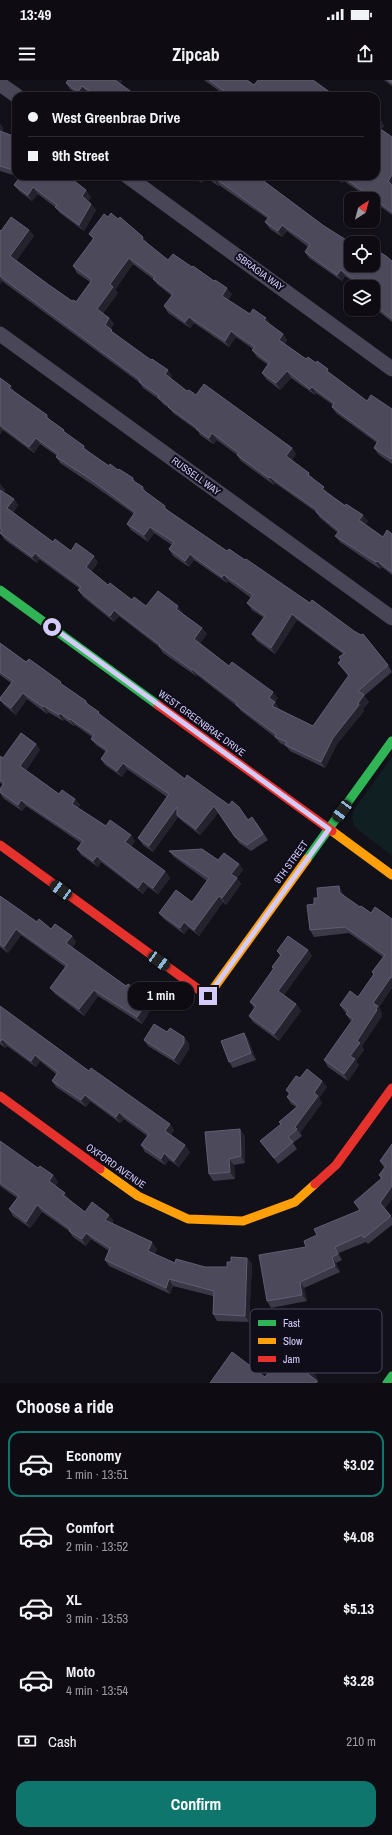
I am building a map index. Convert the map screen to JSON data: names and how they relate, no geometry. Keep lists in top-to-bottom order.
{
  "streets": {
    "street": [
      "SBRAGIA WAY",
      "RUSSELL WAY",
      "WEST GREENBRAE DRIVE",
      "9TH STREET",
      "OXFORD AVENUE"
    ]
  },
  "crossings": [
    ["WEST GREENBRAE DRIVE", "9TH STREET"]
  ],
  "legend": ["Fast", "Slow", "Jam"],
  "north": "top right",
  "page": {
    "status": "13:49",
    "header": "Zipcab",
    "banner": ["West Greenbrae Drive", "9th Street"],
    "bubble": "1 min",
    "heading": "Choose a ride",
    "list": [
      {
        "name": "Economy",
        "note": "1 min · 13:51",
        "value": "$3.02"
      },
      {
        "name": "Comfort",
        "note": "2 min · 13:52",
        "value": "$4.08"
      },
      {
        "name": "XL",
        "note": "3 min · 13:53",
        "value": "$5.13"
      },
      {
        "name": "Moto",
        "note": "4 min · 13:54",
        "value": "$3.28"
      }
    ],
    "pay": ["Cash", "210 m"],
    "buttons": "Confirm"
  }
}
